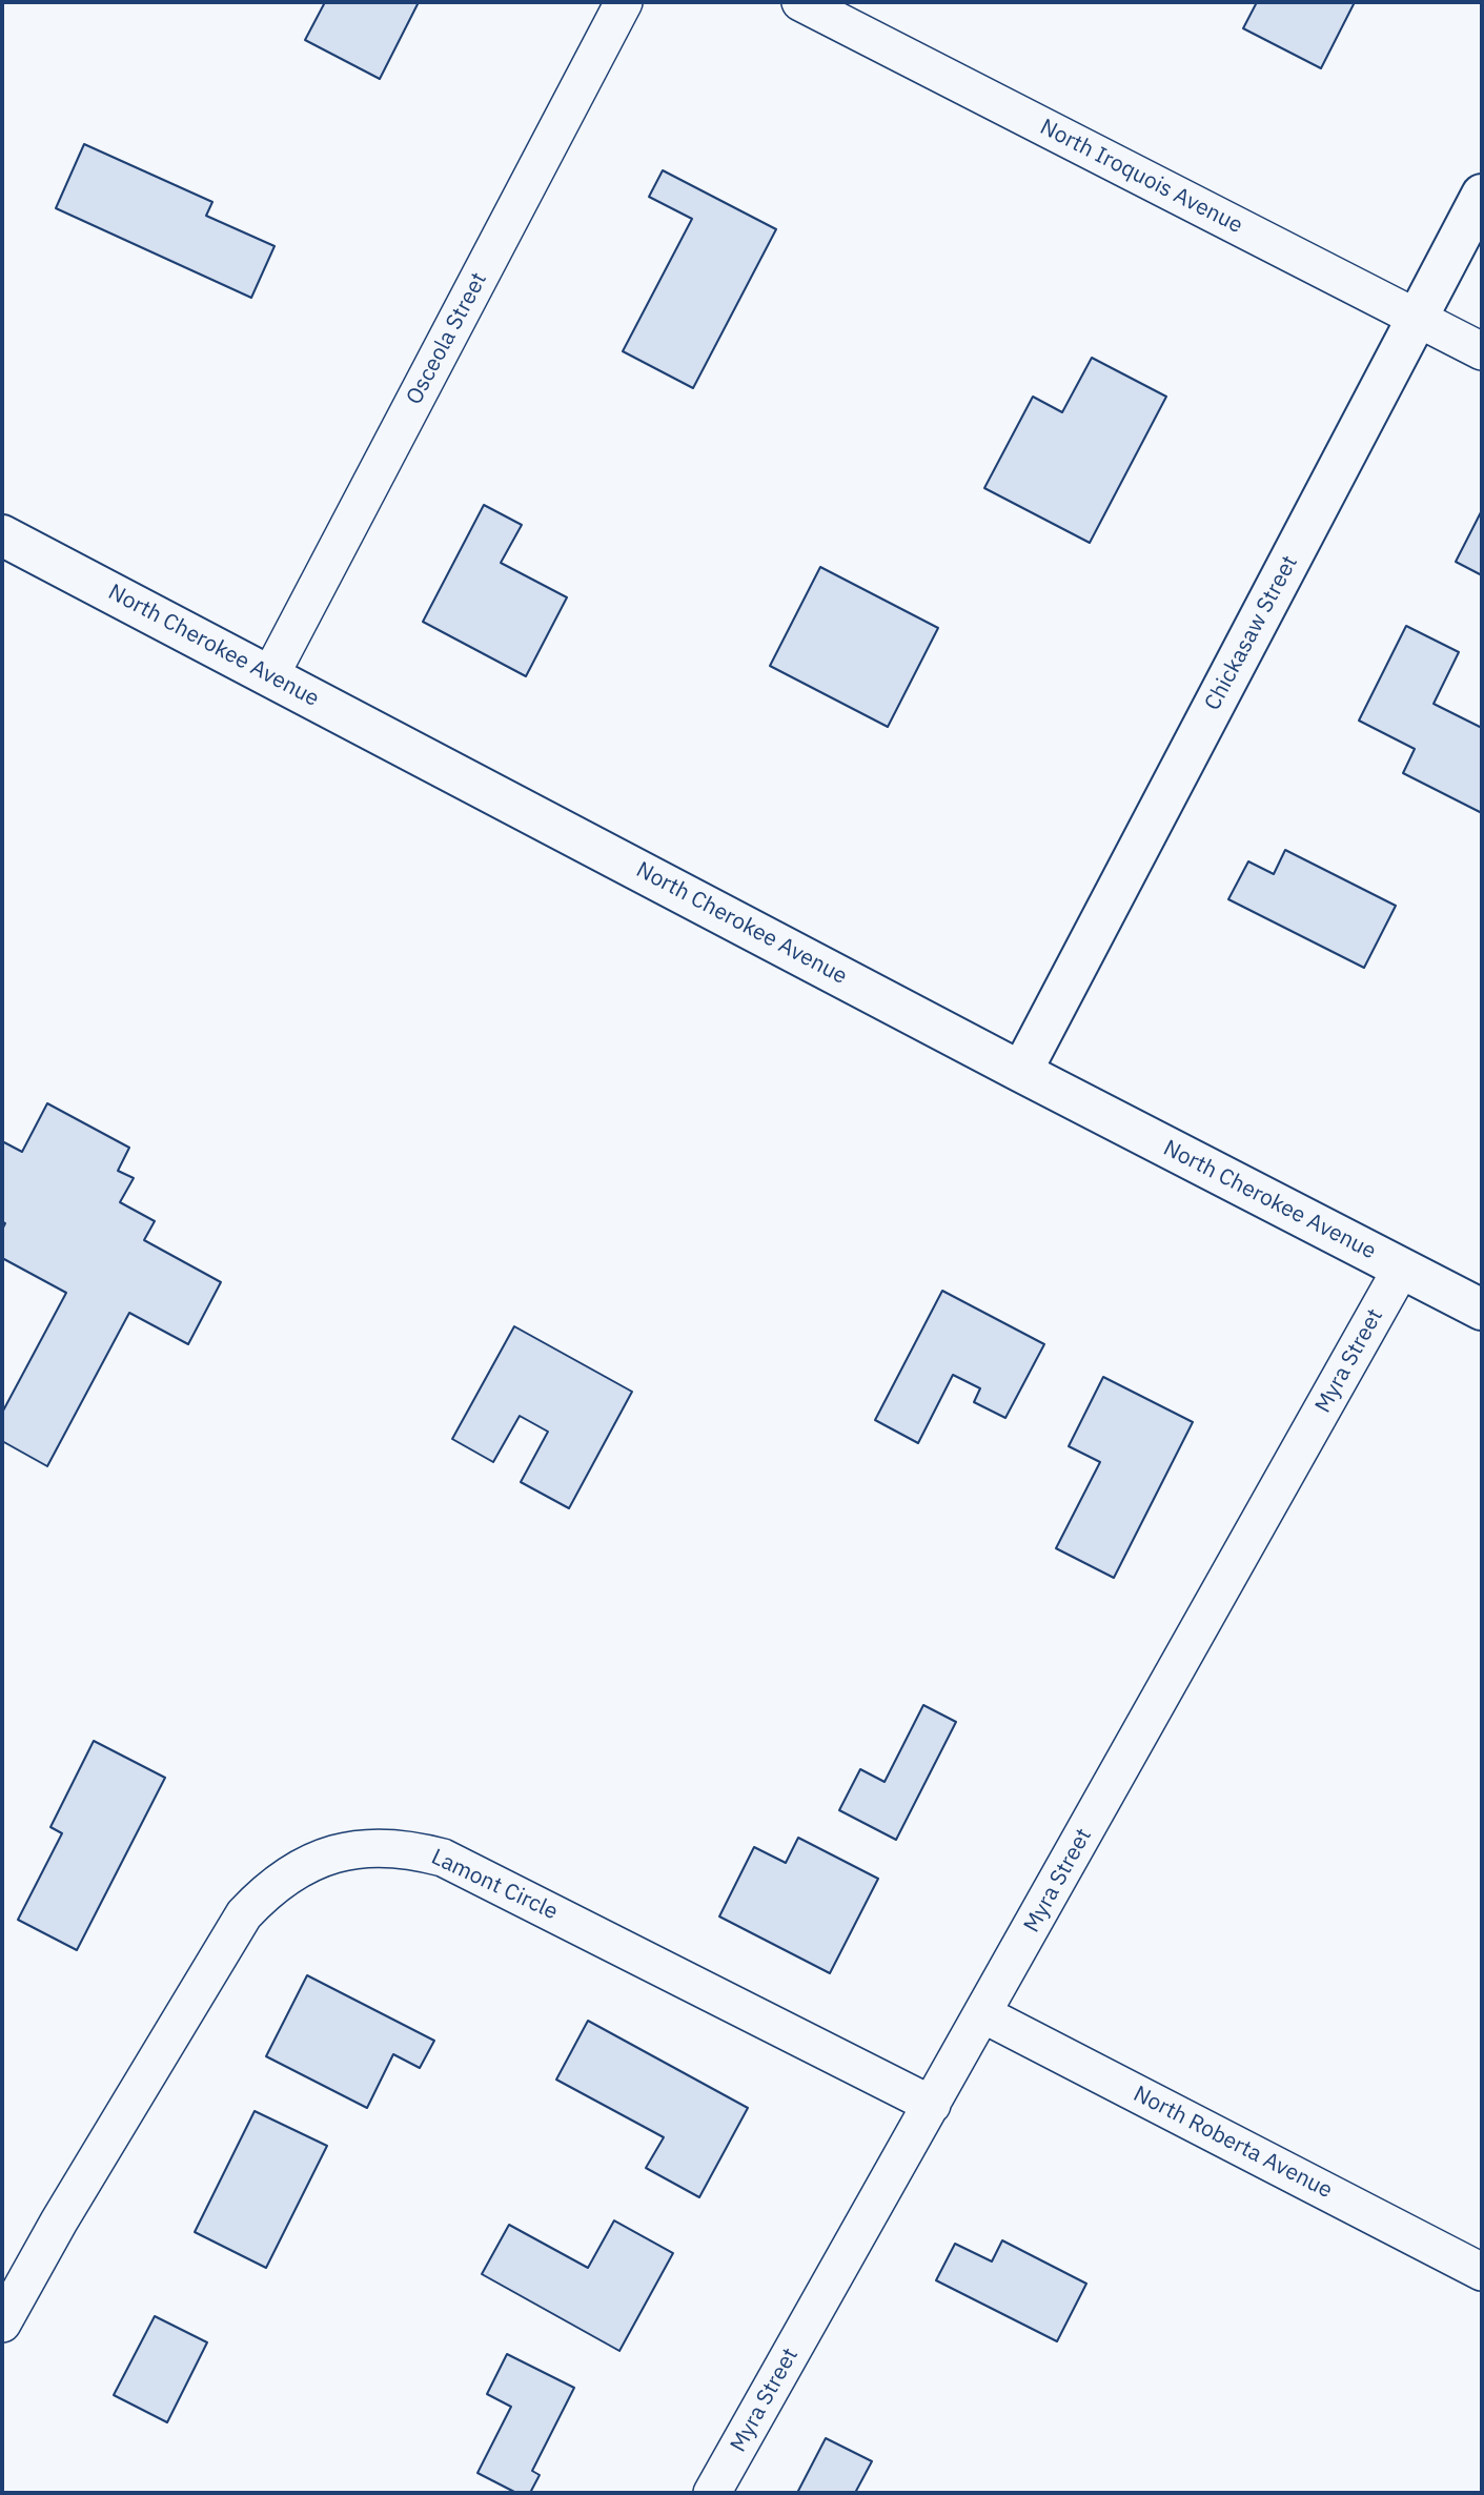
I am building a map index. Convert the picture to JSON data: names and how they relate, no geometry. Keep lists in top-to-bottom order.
{
  "streets": {
    "street": [
      "North Iroquois Avenue",
      "Osceola Street",
      "Chickasaw Street",
      "North Cherokee Avenue",
      "Myra Street",
      "Lamont Circle",
      "North Roberta Avenue"
    ]
  },
  "crossings": [
    ["North Iroquois Avenue", "Chickasaw Street"],
    ["Osceola Street", "North Cherokee Avenue"],
    ["Chickasaw Street", "North Cherokee Avenue"],
    ["North Cherokee Avenue", "Myra Street"],
    ["Myra Street", "Lamont Circle"],
    ["Myra Street", "North Roberta Avenue"]
  ]
}
